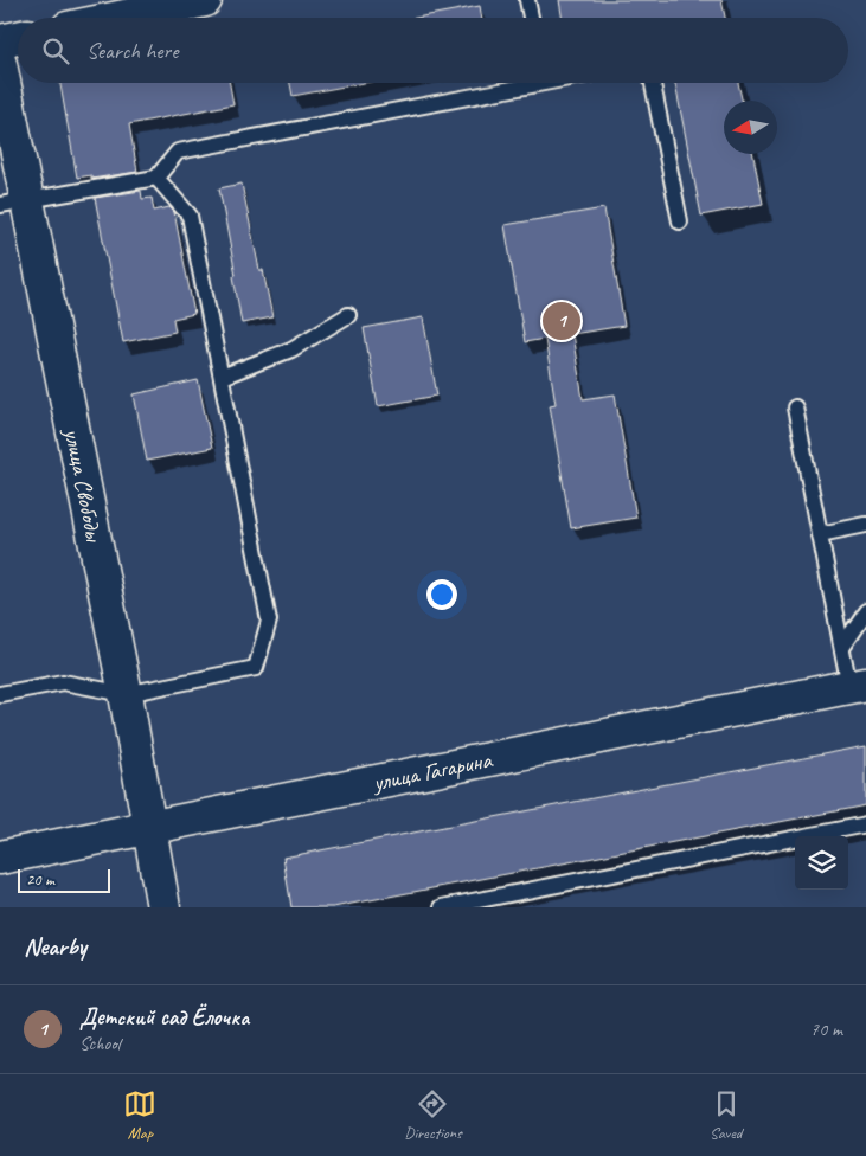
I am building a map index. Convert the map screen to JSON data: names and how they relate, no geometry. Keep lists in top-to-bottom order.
{
  "streets": {
    "main road": ["улица Свободы", "улица Гагарина"]
  },
  "crossings": [
    ["улица Свободы", "улица Гагарина"]
  ],
  "scale_bar": "20 m",
  "north": "left",
  "page": {
    "search": "Search here",
    "pins": "1",
    "scale": "20 m",
    "heading": "Nearby",
    "list": [
      {
        "mark": "1",
        "name": "Детский сад Ёлочка",
        "note": "School",
        "value": "70 m"
      }
    ],
    "nav": ["Map", "Directions", "Saved"]
  }
}
